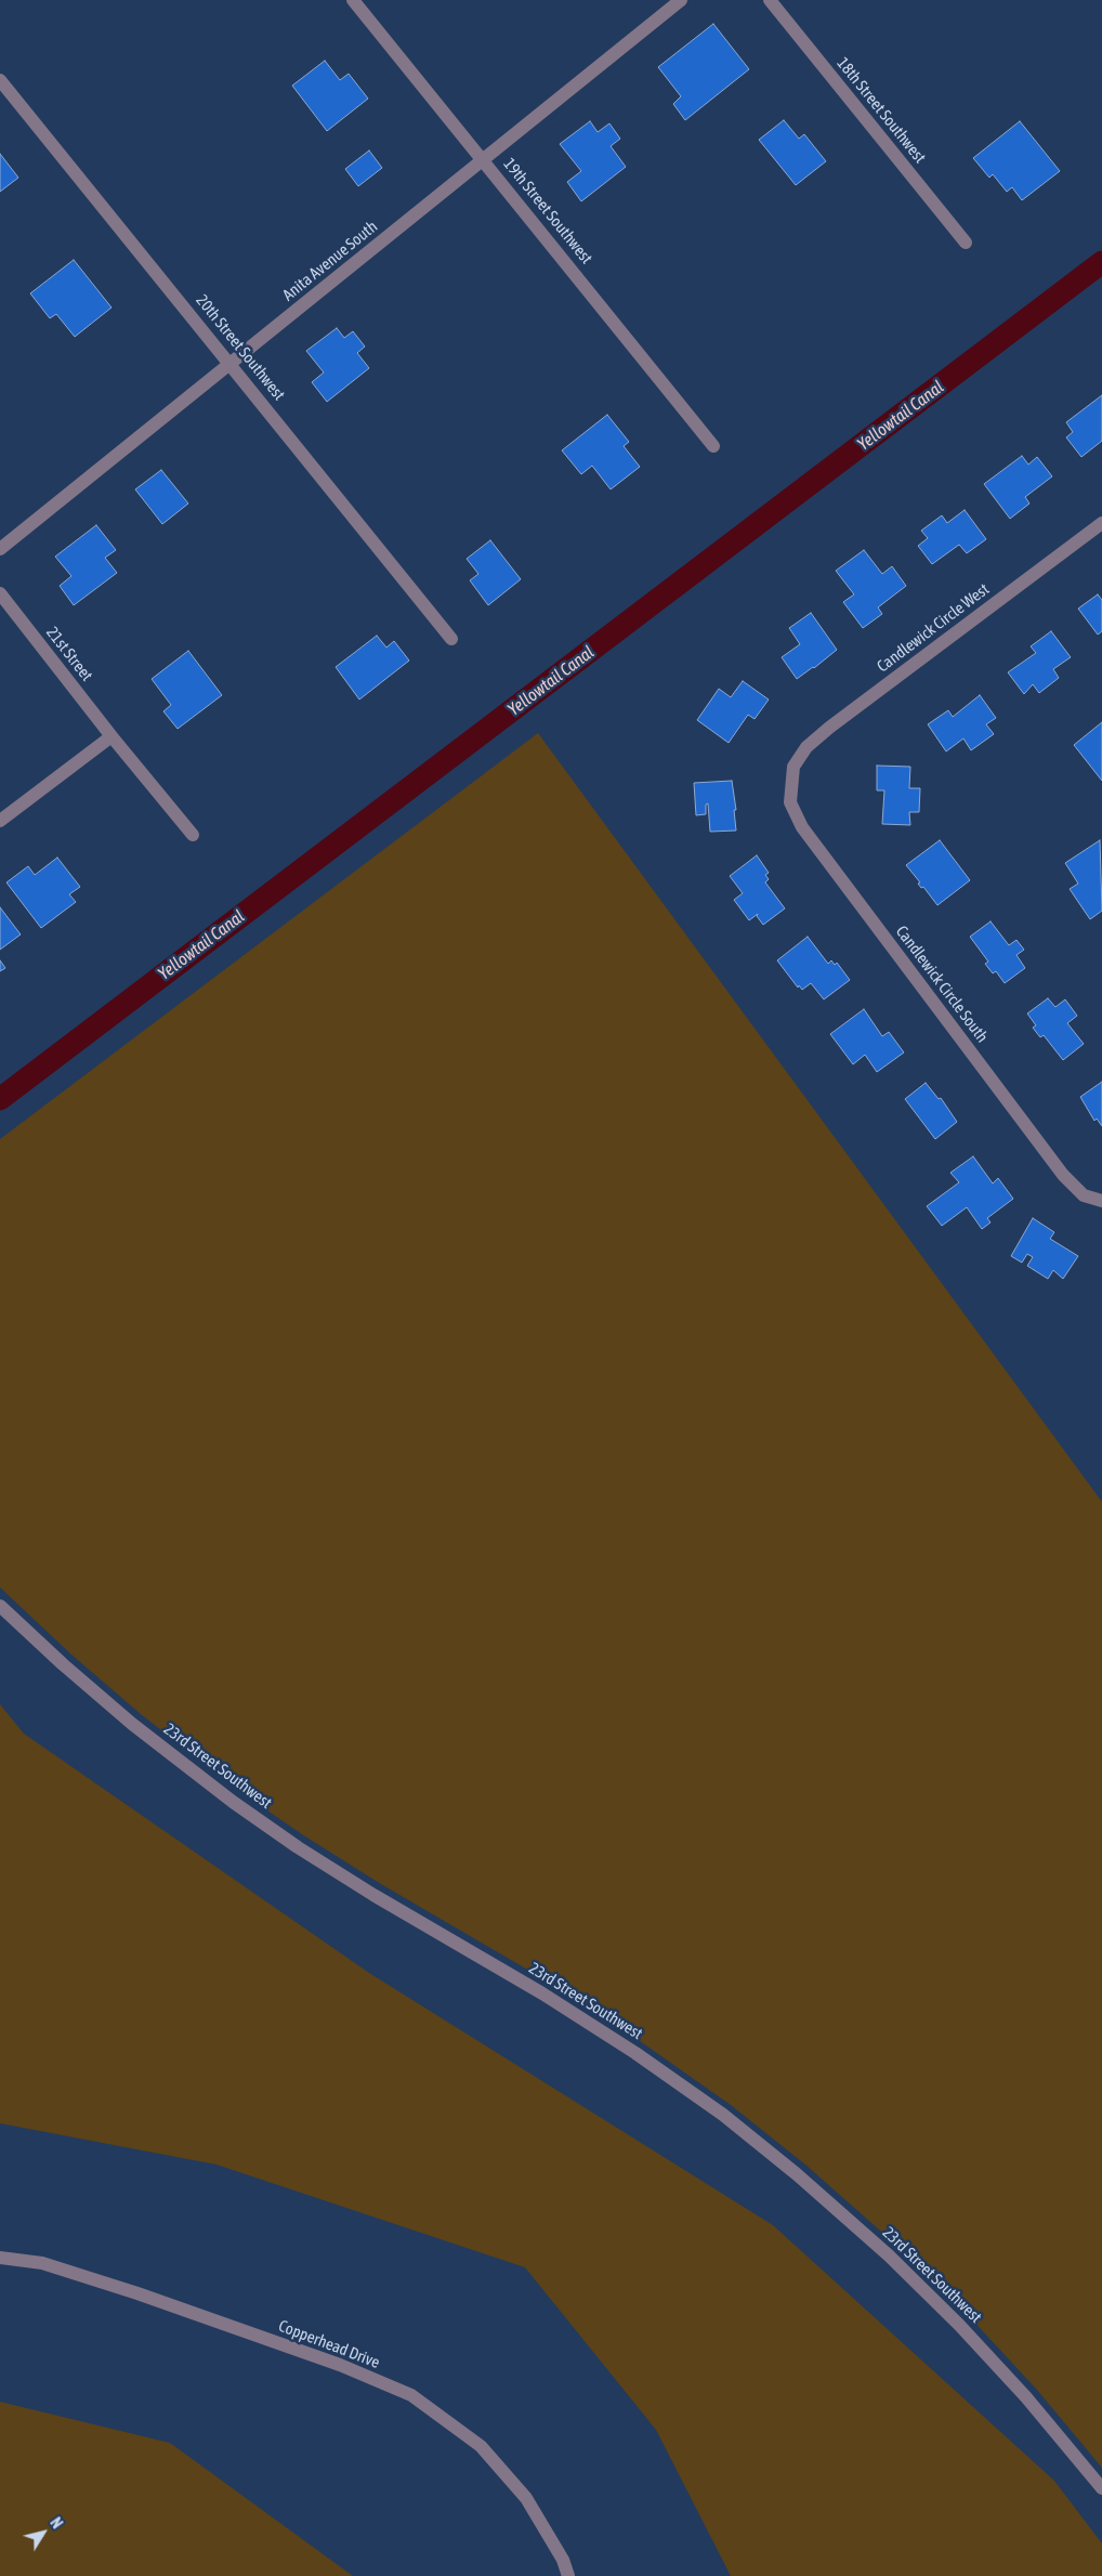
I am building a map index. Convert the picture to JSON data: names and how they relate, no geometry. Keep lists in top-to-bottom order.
{
  "streets": {
    "street": [
      "18th Street Southwest",
      "19th Street Southwest",
      "Anita Avenue South",
      "20th Street Southwest",
      "Candlewick Circle West",
      "21st Street",
      "Candlewick Circle South",
      "23rd Street Southwest",
      "Copperhead Drive"
    ]
  },
  "crossings": [
    ["19th Street Southwest", "Anita Avenue South"],
    ["Anita Avenue South", "20th Street Southwest"],
    ["Candlewick Circle West", "Candlewick Circle South"]
  ],
  "water": ["Yellowtail Canal"],
  "north": "top right"
}
